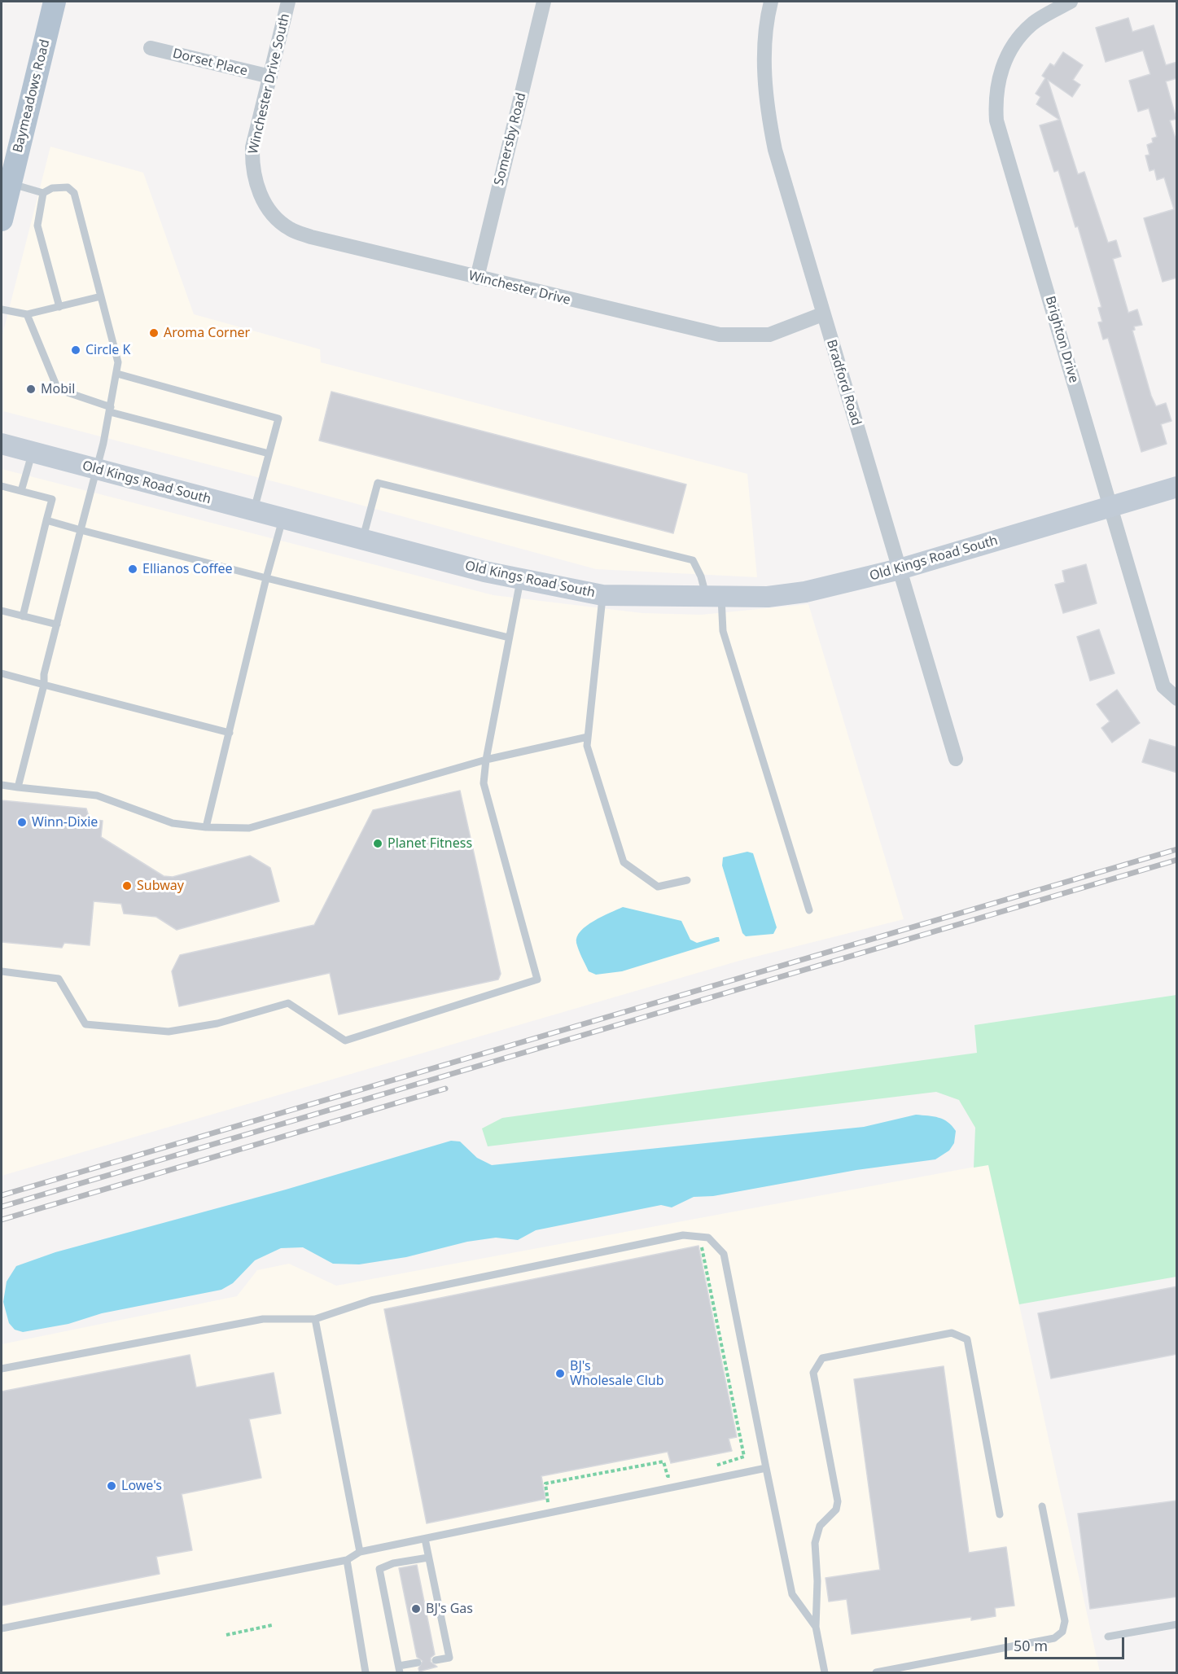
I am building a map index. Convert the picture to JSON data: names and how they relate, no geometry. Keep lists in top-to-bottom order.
{
  "streets": {
    "main road": ["Baymeadows Road"],
    "street": [
      "Dorset Place",
      "Winchester Drive South",
      "Somersby Road",
      "Winchester Drive",
      "Brighton Drive",
      "Bradford Road",
      "Old Kings Road South"
    ]
  },
  "crossings": [
    ["Dorset Place", "Winchester Drive South"],
    ["Winchester Drive South", "Winchester Drive"],
    ["Somersby Road", "Winchester Drive"],
    ["Winchester Drive", "Bradford Road"],
    ["Brighton Drive", "Old Kings Road South"],
    ["Bradford Road", "Old Kings Road South"]
  ],
  "places": [
    "Aroma Corner",
    "Circle K",
    "Mobil",
    "Ellianos Coffee",
    "Winn-Dixie",
    "Planet Fitness",
    "Subway",
    "BJ's Wholesale Club",
    "Lowe's",
    "BJ's Gas"
  ],
  "scale_bar": "50 m"
}
